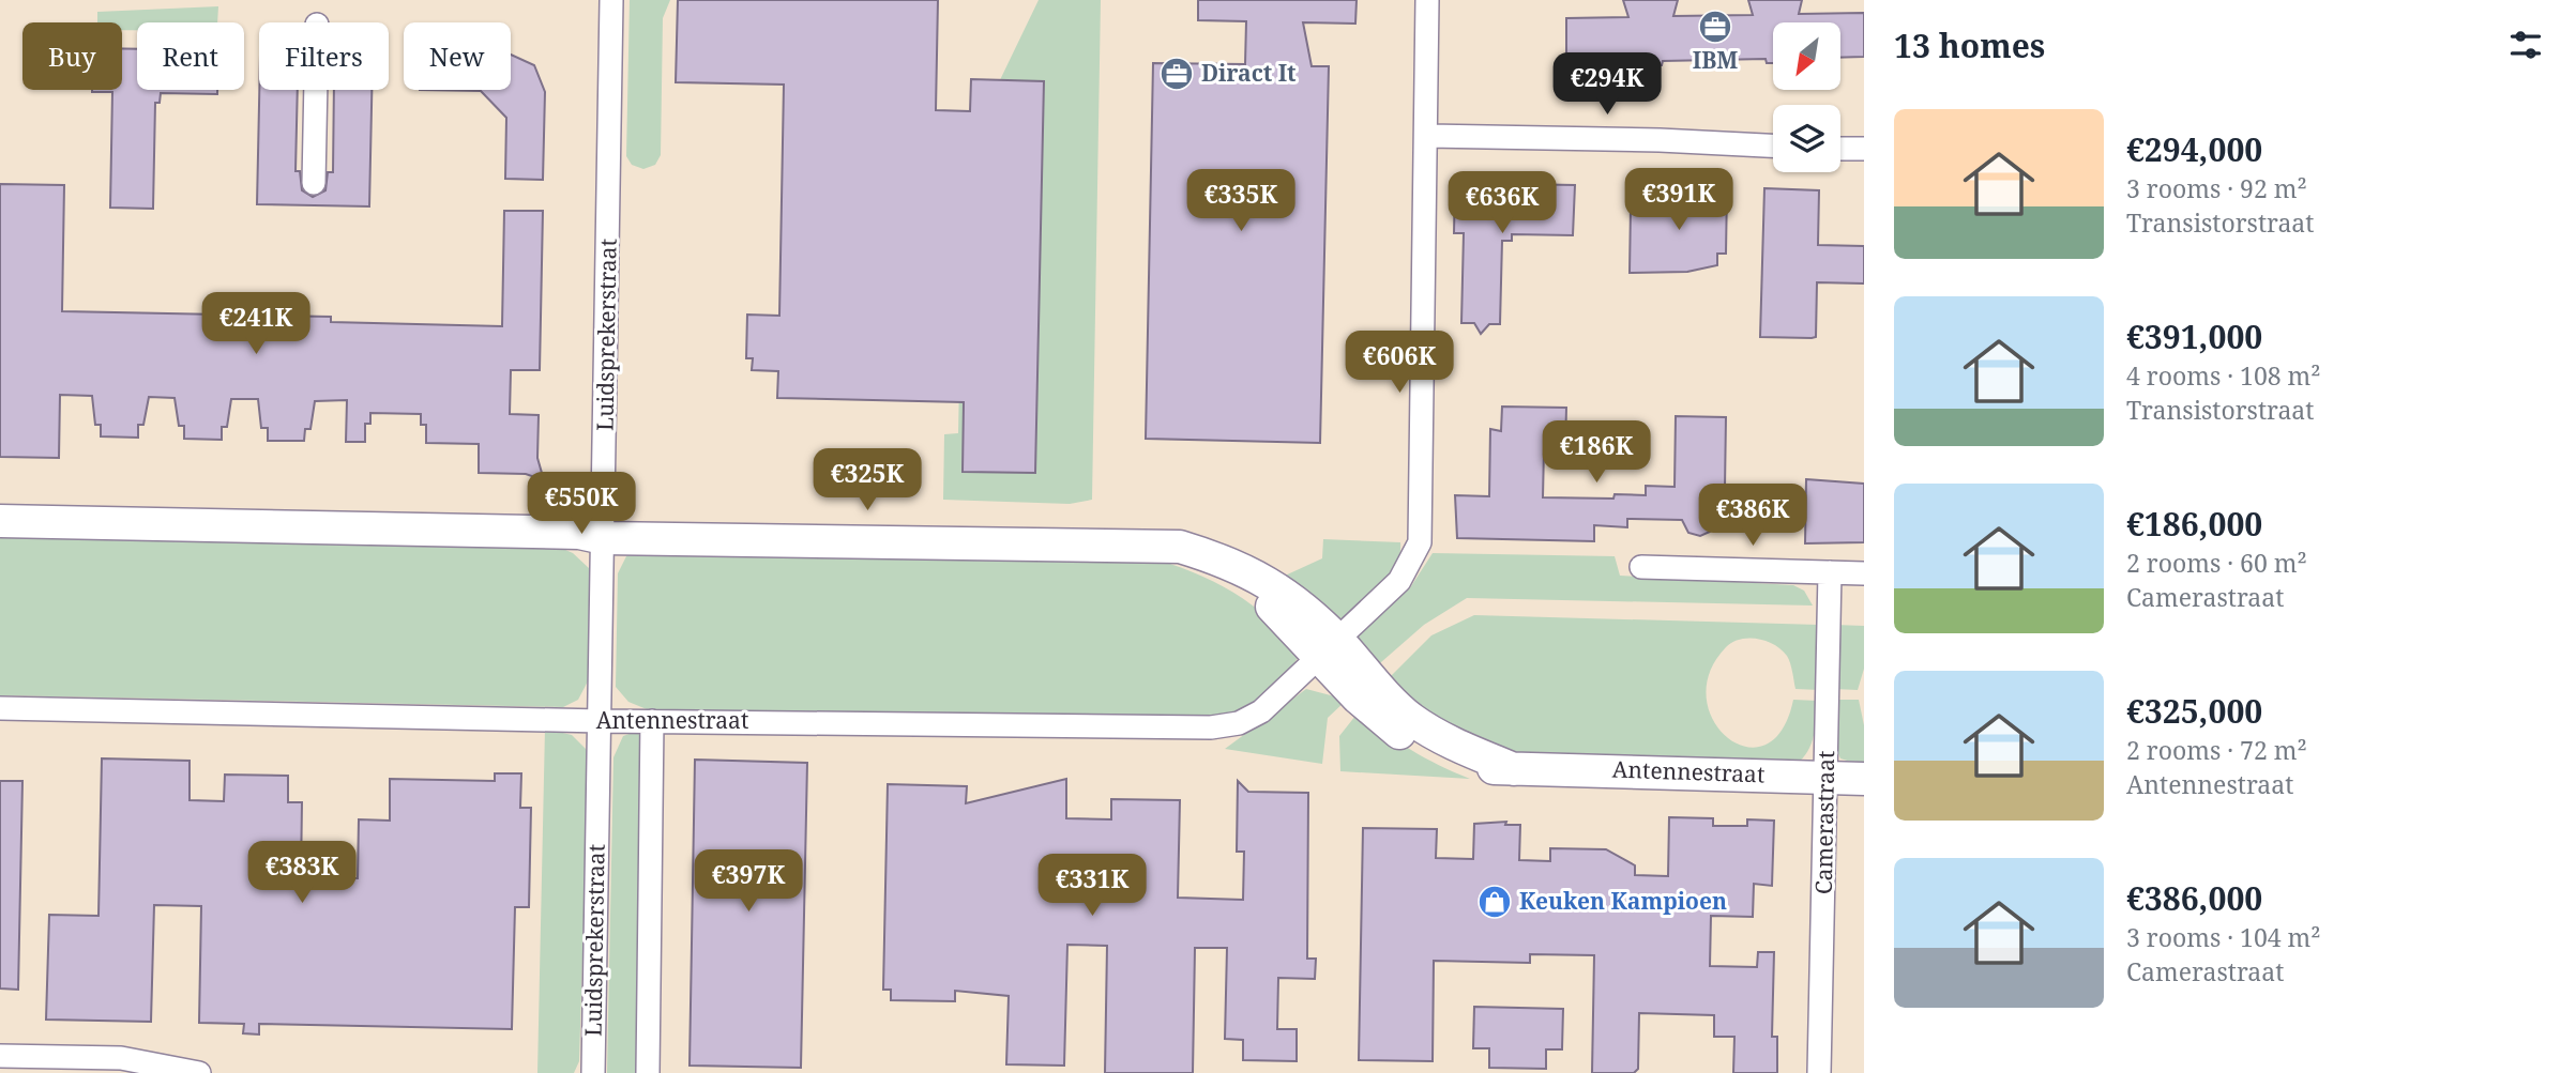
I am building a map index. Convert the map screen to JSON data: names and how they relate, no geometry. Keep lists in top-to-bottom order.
{
  "streets": {
    "street": ["Luidsprekerstraat", "Antennestraat", "Camerastraat"]
  },
  "crossings": [
    ["Luidsprekerstraat", "Antennestraat"],
    ["Antennestraat", "Camerastraat"]
  ],
  "places": {
    "office": ["IBM", "Diract It"],
    "shop": ["Keuken Kampioen"]
  },
  "north": "bottom left",
  "page": {
    "heading": "13 homes",
    "chip": [
      "Buy",
      "Rent",
      "Filters",
      "New"
    ],
    "price": [
      "€294K",
      "€391K",
      "€335K",
      "€636K",
      "€241K",
      "€606K",
      "€186K",
      "€325K",
      "€550K",
      "€386K",
      "€383K",
      "€397K",
      "€331K"
    ],
    "list": [
      {
        "name": "€294,000",
        "note": "3 rooms · 92 m² · Transistorstraat"
      },
      {
        "name": "€391,000",
        "note": "4 rooms · 108 m² · Transistorstraat"
      },
      {
        "name": "€186,000",
        "note": "2 rooms · 60 m² · Camerastraat"
      },
      {
        "name": "€325,000",
        "note": "2 rooms · 72 m² · Antennestraat"
      },
      {
        "name": "€386,000",
        "note": "3 rooms · 104 m² · Camerastraat"
      }
    ]
  }
}
